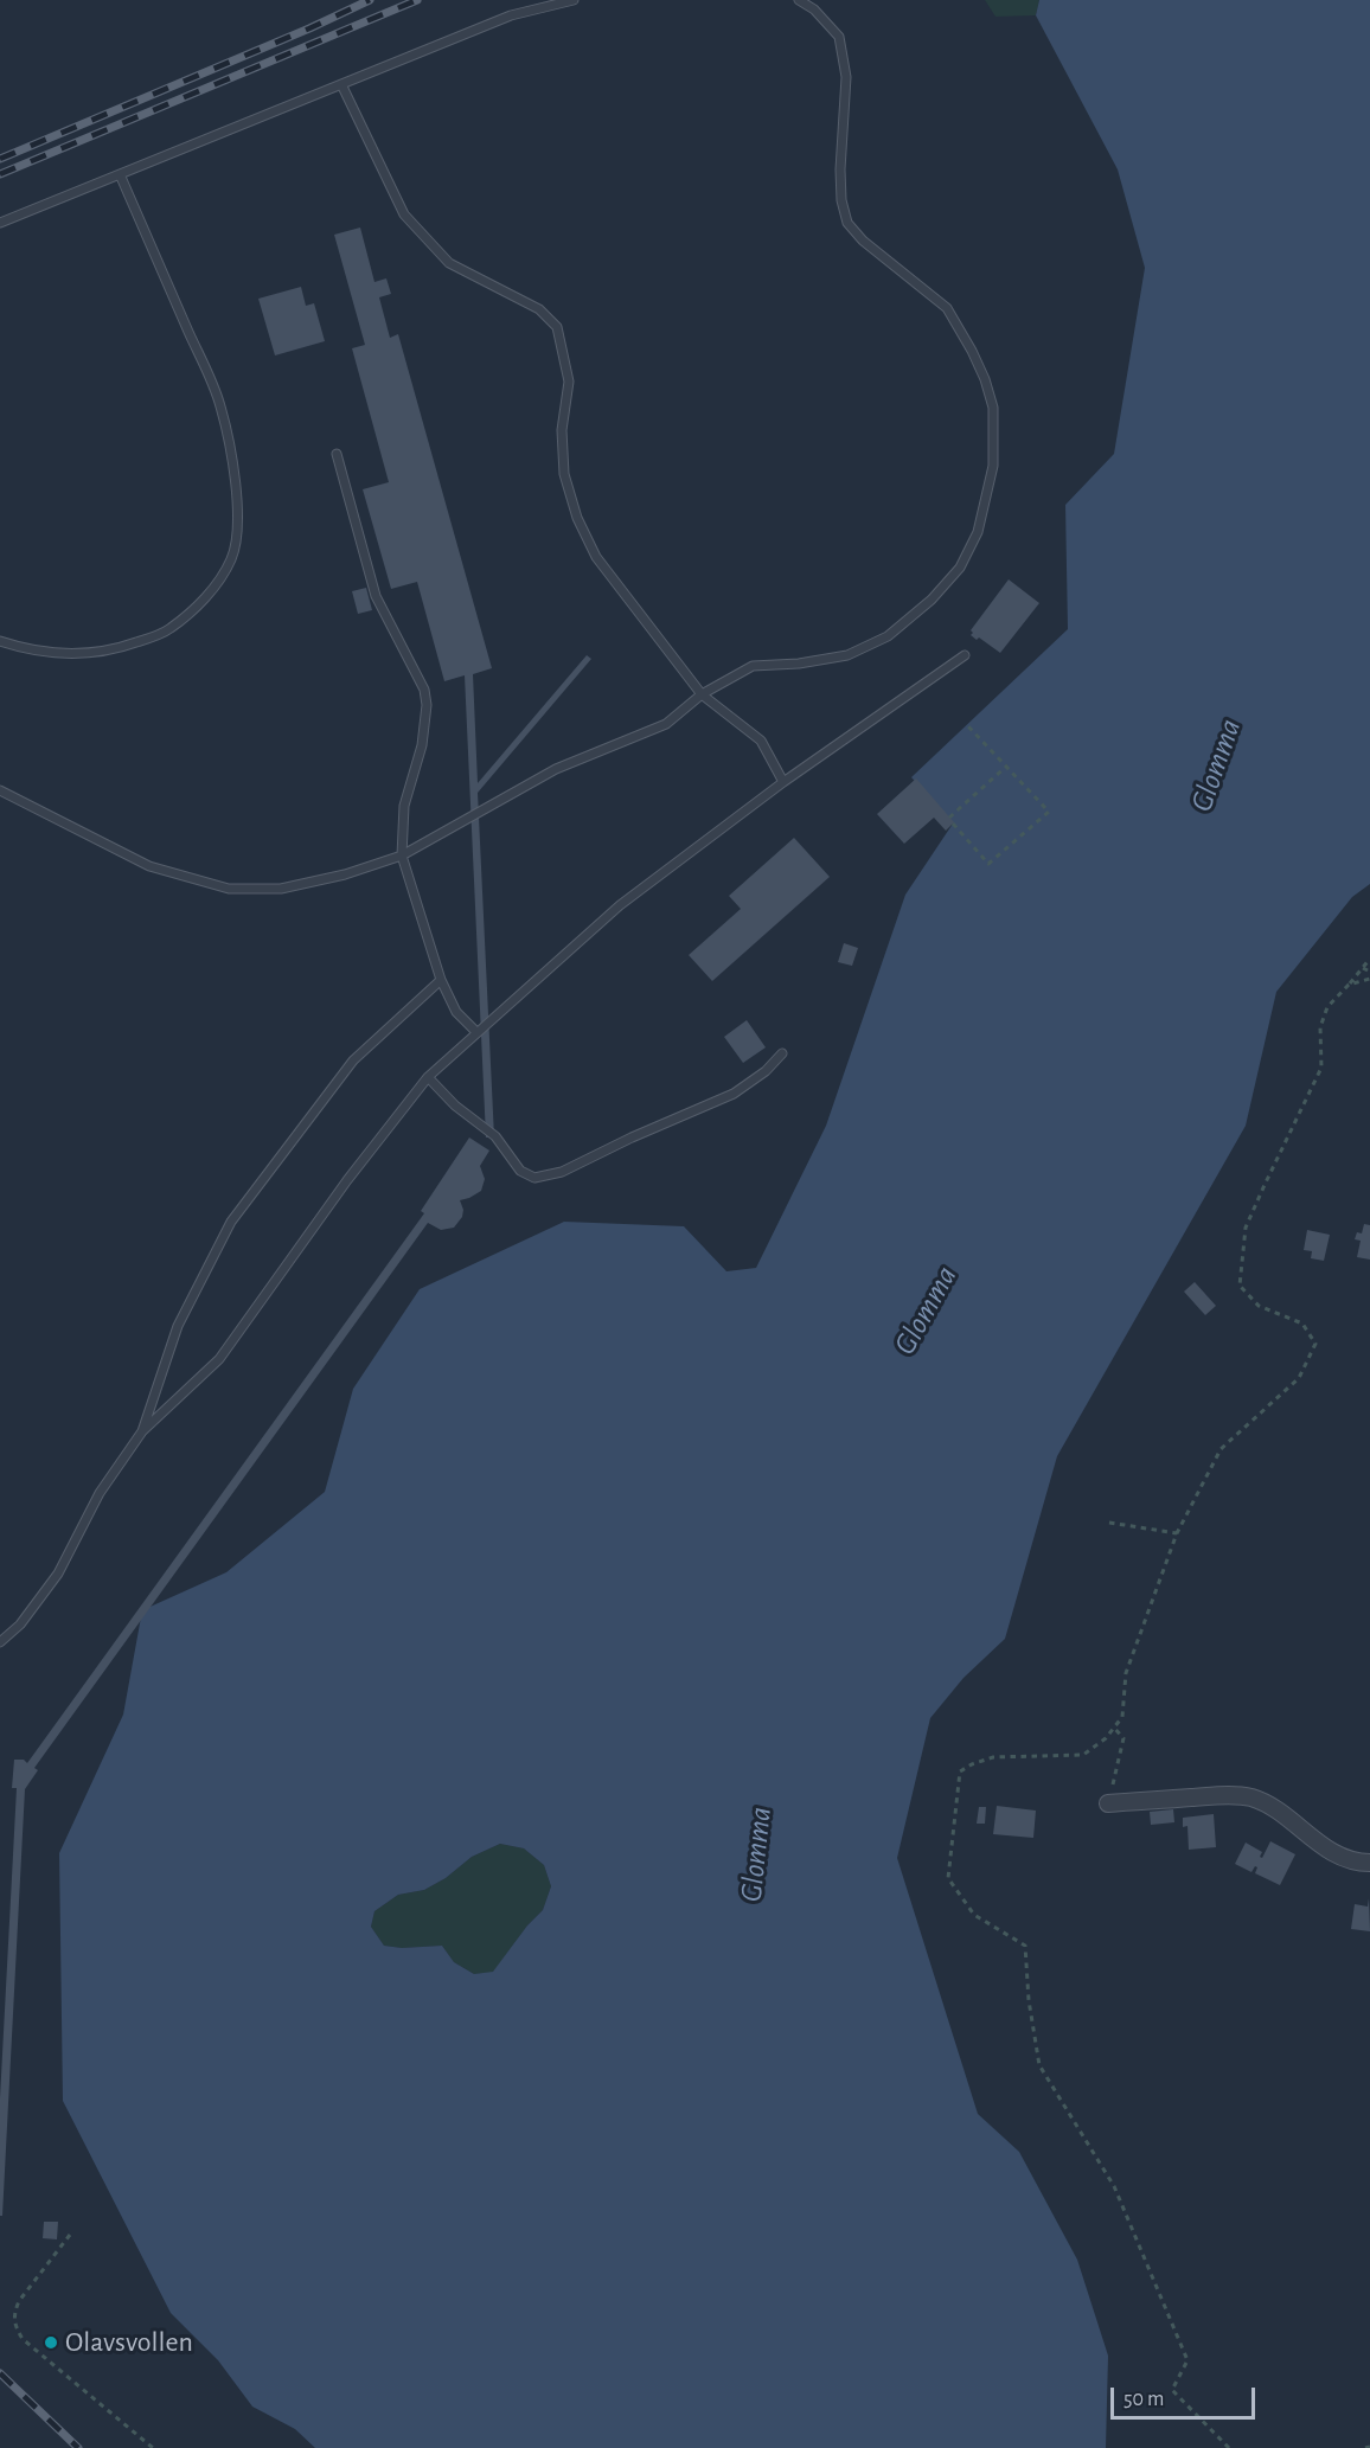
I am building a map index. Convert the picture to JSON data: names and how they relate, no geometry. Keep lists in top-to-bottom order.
{
  "water": ["Glomma"],
  "places": ["Olavsvollen"],
  "scale_bar": "50 m"
}
